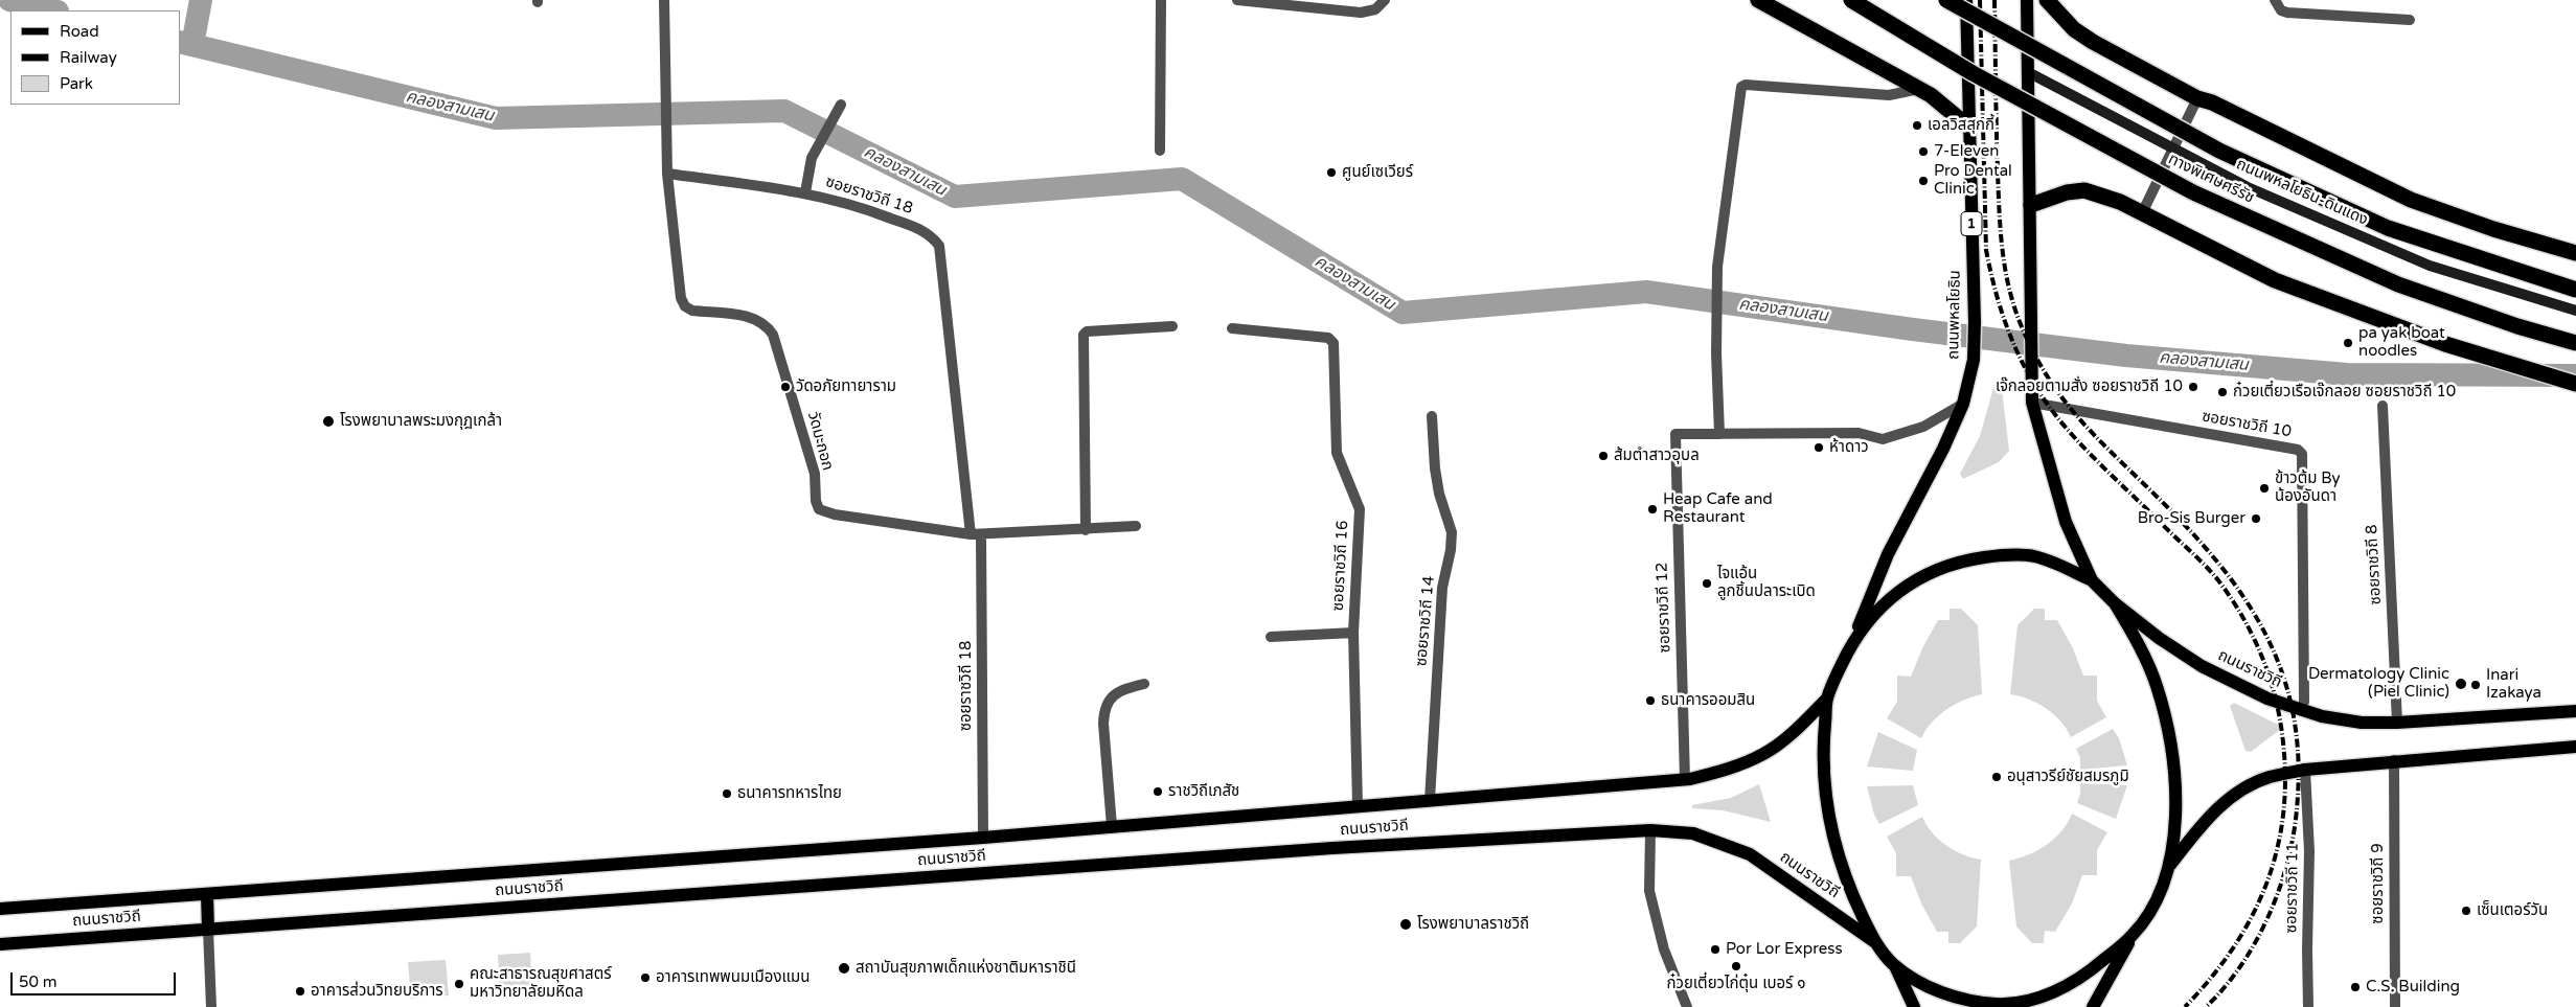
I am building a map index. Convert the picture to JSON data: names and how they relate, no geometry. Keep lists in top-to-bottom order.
{
  "streets": {
    "highway": ["ทางพิเศษศรีรัช"],
    "main road": ["1", "ถนนพหลโยธิน", "ถนนราชวิถี"],
    "street": [
      "ถนนพหลโยธิน-ดินแดง",
      "ซอยราชวิถี 18",
      "ซอยราชวิถี 10",
      "วัดมะกอก",
      "ซอยราชวิถี 8",
      "ซอยราชวิถี 16",
      "ซอยราชวิถี 12",
      "ซอยราชวิถี 14",
      "ซอยราชวิถี 9",
      "ซอยราชวิถี 11"
    ]
  },
  "crossings": [
    ["ซอยราชวิถี 18", "วัดมะกอก"],
    ["ซอยราชวิถี 18", "ถนนราชวิถี"],
    ["ถนนพหลโยธิน", "ถนนราชวิถี"],
    ["ซอยราชวิถี 8", "ถนนราชวิถี"],
    ["ซอยราชวิถี 16", "ถนนราชวิถี"],
    ["ซอยราชวิถี 12", "ถนนราชวิถี"],
    ["ซอยราชวิถี 14", "ถนนราชวิถี"]
  ],
  "water": ["คลองสามเสน"],
  "places": [
    "เอลวิสสุกกี้",
    "7-Eleven",
    "ศูนย์เซเวียร์",
    "Pro Dental Clinic",
    "pa yak boat noodles",
    "วัดอภัยทายาราม",
    "เจ๊กลอยตามสั่ง ซอยราชวิถี 10",
    "ก๋วยเตี๋ยวเรือเจ๊กลอย ซอยราชวิถี 10",
    "โรงพยาบาลพระมงกุฎเกล้า",
    "ห้าดาว",
    "ส้มตำสาวอุบล",
    "ข้าวต้ม By น้องอันดา",
    "Heap Cafe and Restaurant",
    "Bro-Sis Burger",
    "ไจแอ้น ลูกชิ้นปลาระเบิด",
    "Dermatology Clinic (Piel Clinic)",
    "Inari Izakaya",
    "ธนาคารออมสิน",
    "อนุสาวรีย์ชัยสมรภูมิ",
    "ราชวิถีเภสัช",
    "ธนาคารทหารไทย",
    "เซ็นเตอร์วัน",
    "โรงพยาบาลราชวิถี",
    "Por Lor Express",
    "ก๋วยเตี๋ยวไก่ตุ๋น เบอร์ ๑",
    "สถาบันสุขภาพเด็กแห่งชาติมหาราชินี",
    "อาคารเทพพนมเมืองแมน",
    "คณะสาธารณสุขศาสตร์ มหาวิทยาลัยมหิดล",
    "C.S. Building",
    "อาคารส่วนวิทยบริการ"
  ],
  "legend": ["Road", "Railway", "Park"],
  "scale_bar": "50 m"
}
